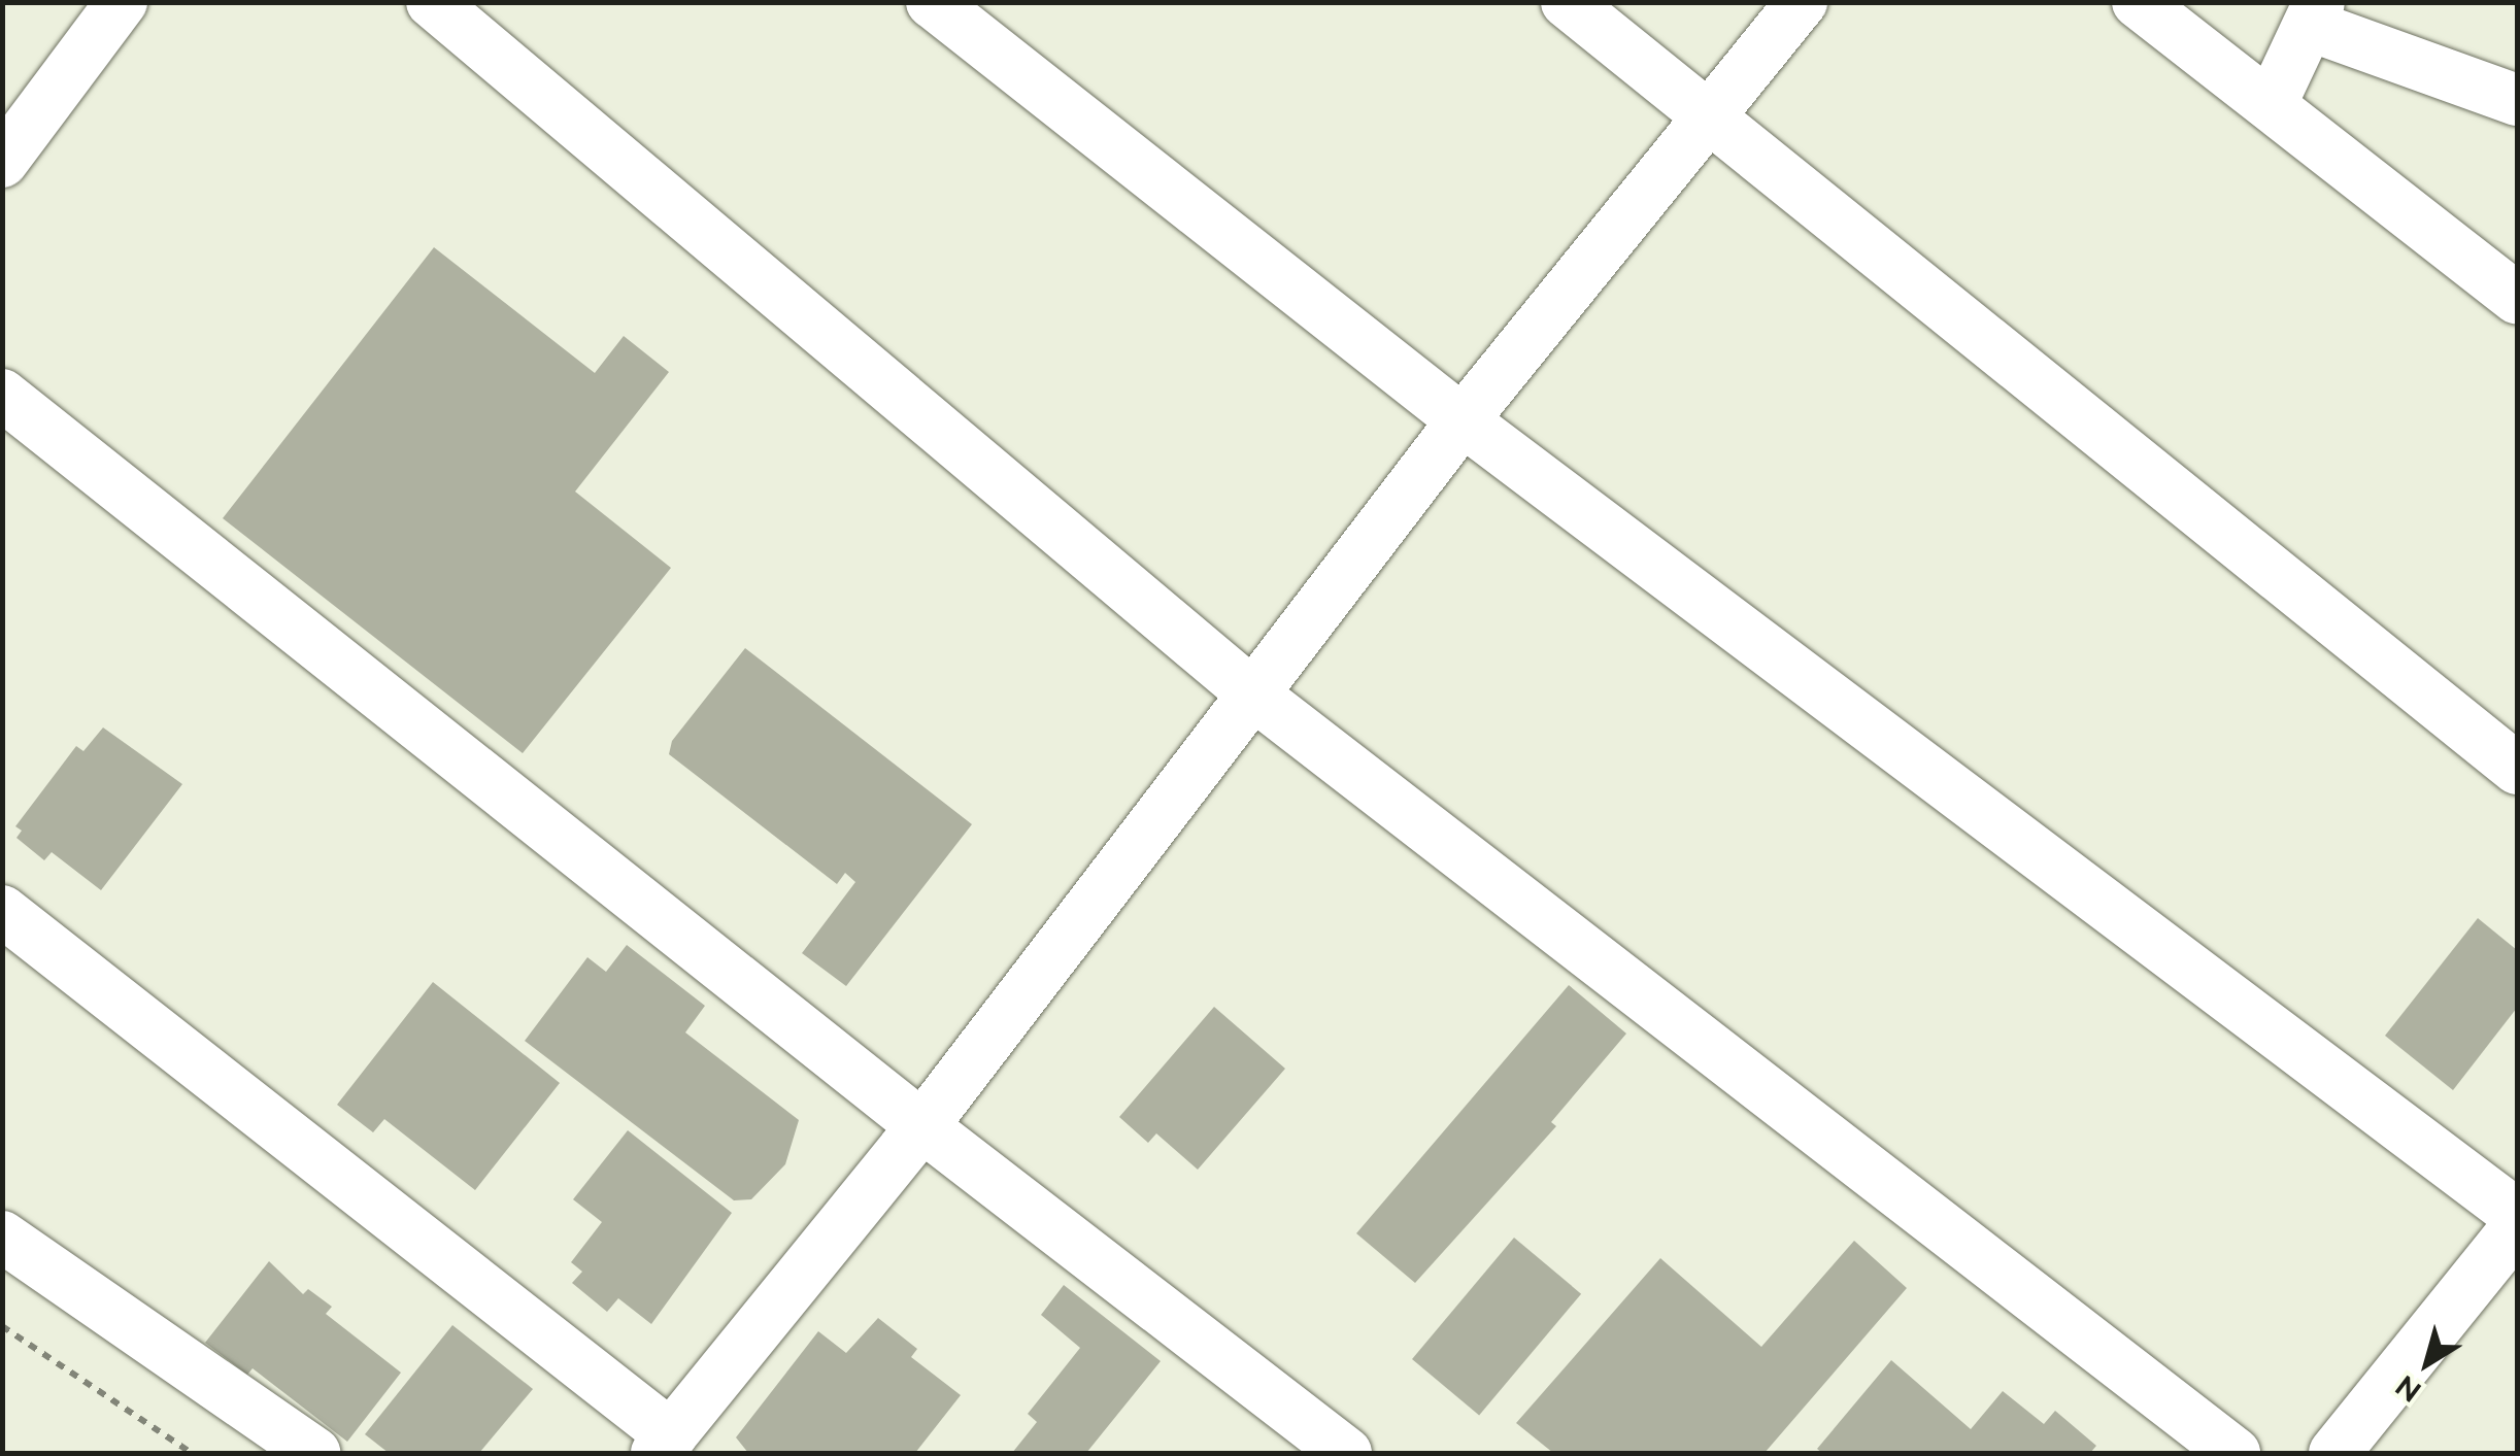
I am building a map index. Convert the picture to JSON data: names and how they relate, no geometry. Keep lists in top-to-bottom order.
{
  "north": "bottom left"
}
